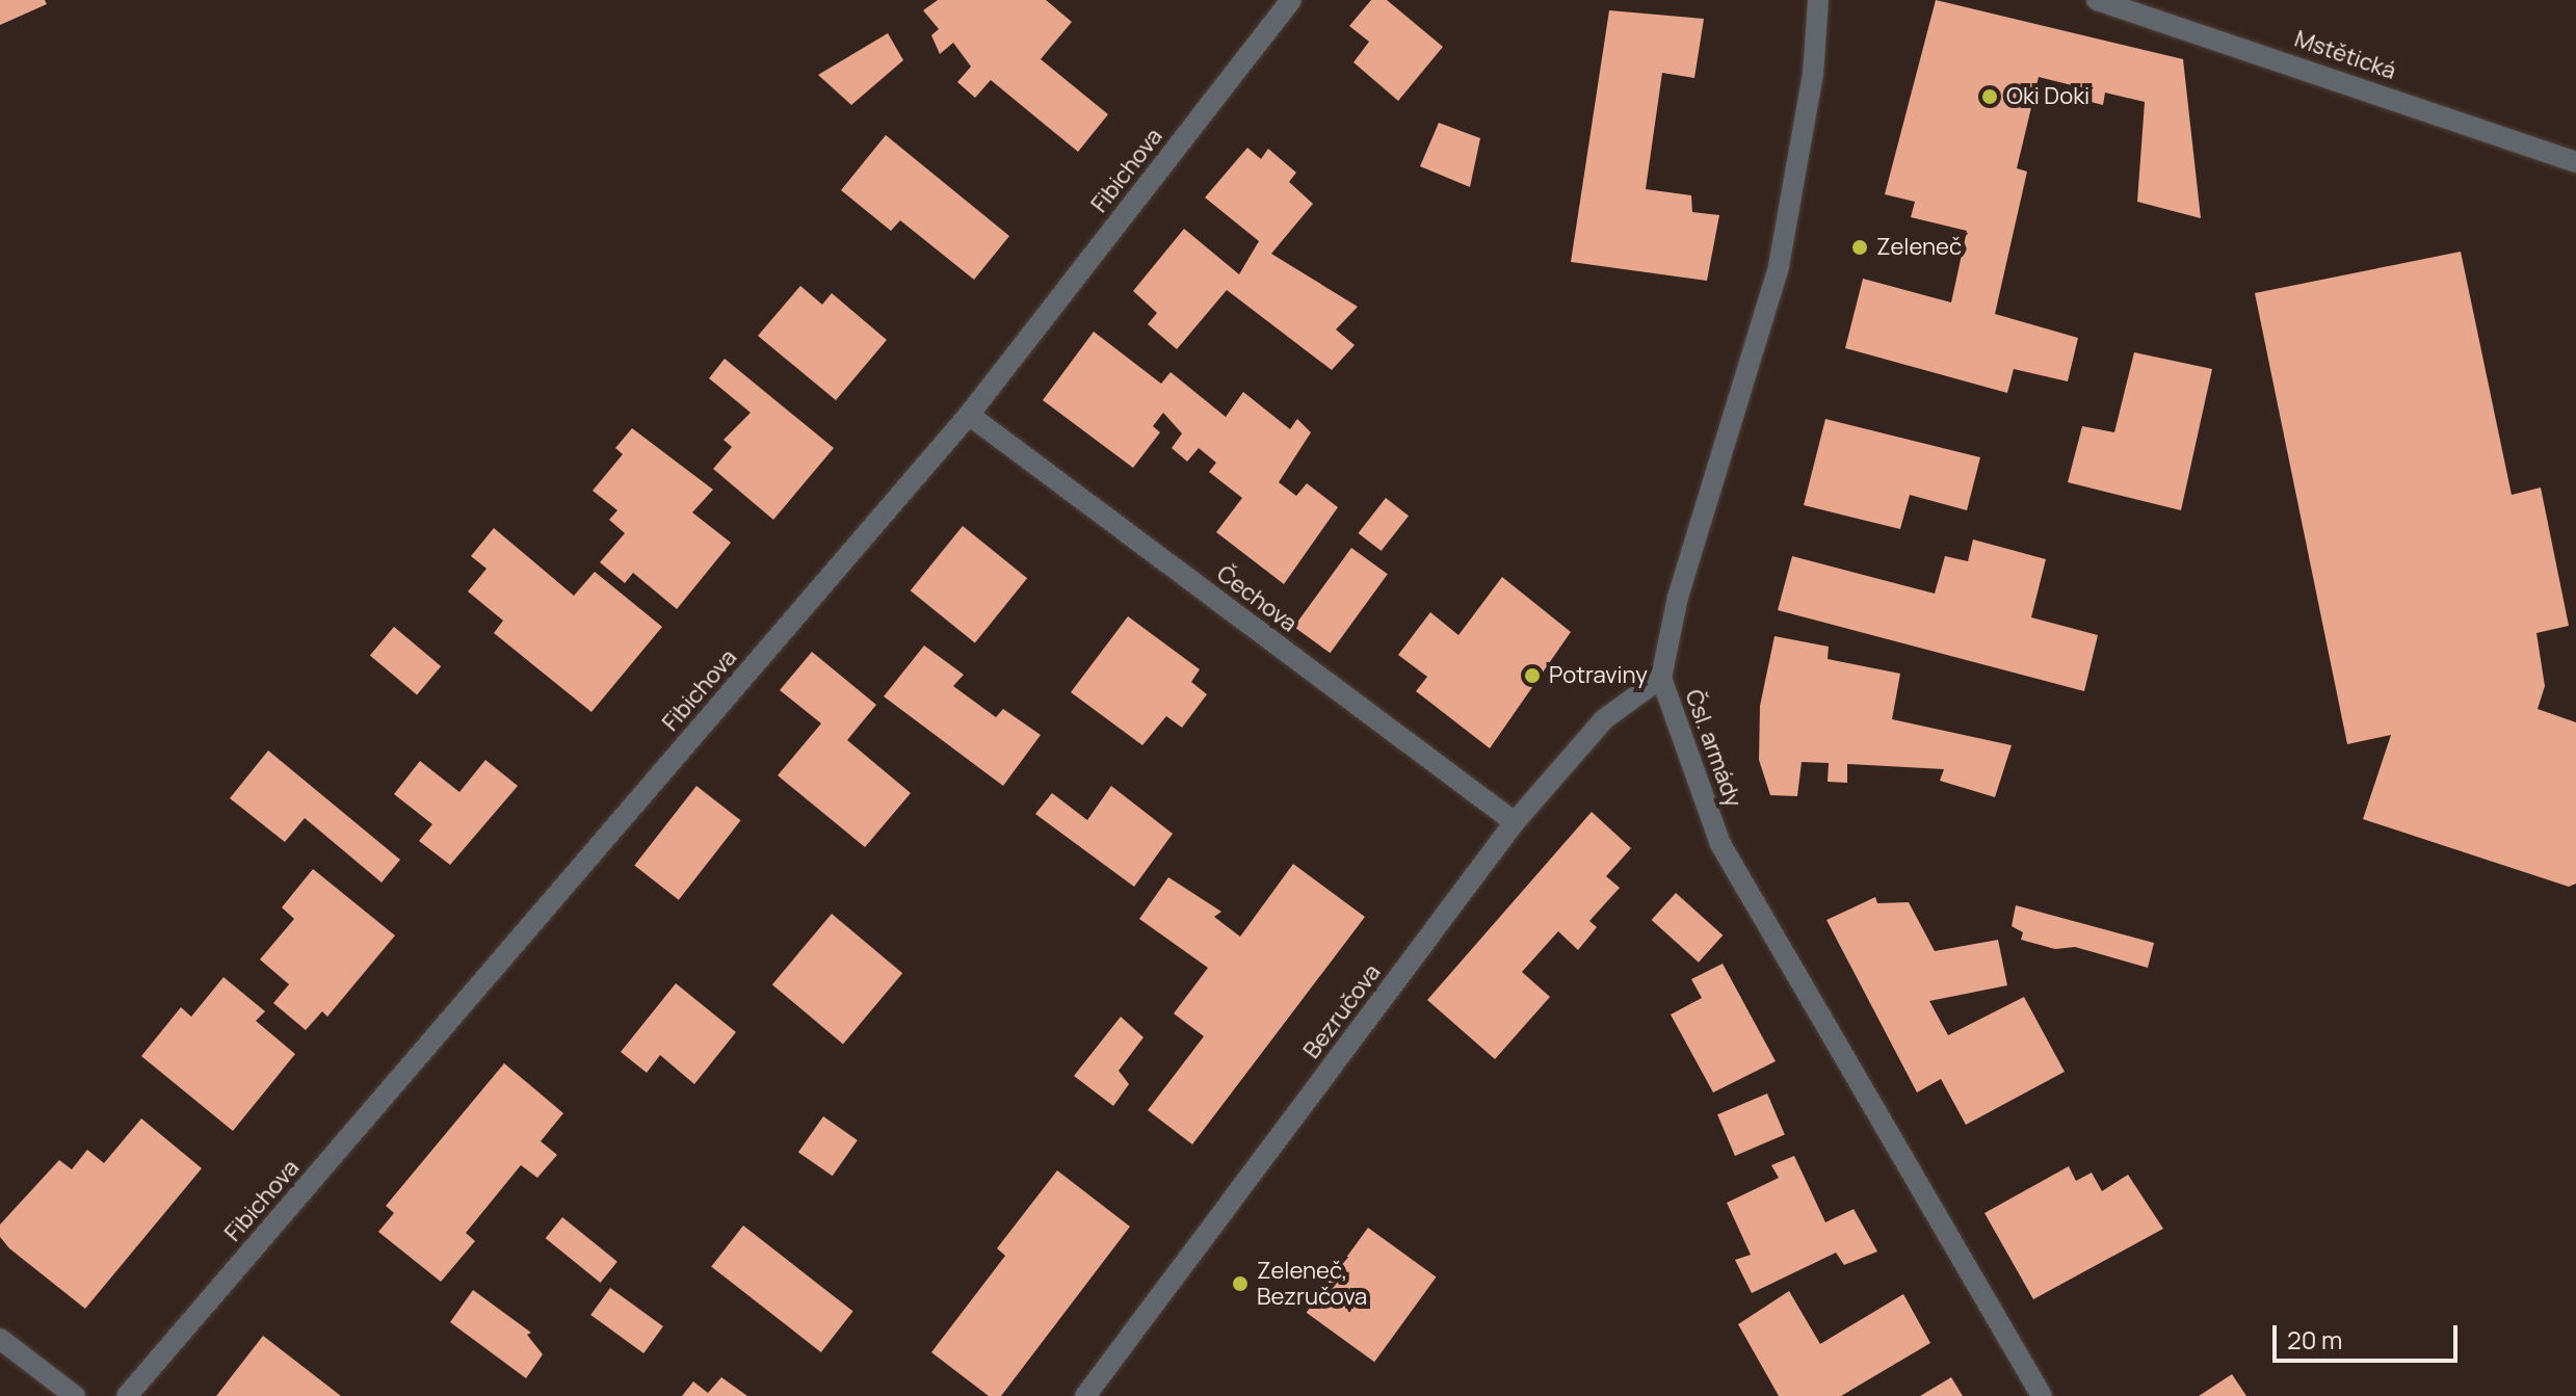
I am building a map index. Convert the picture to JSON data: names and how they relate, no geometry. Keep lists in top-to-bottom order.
{
  "streets": {
    "street": [
      "Mstětická",
      "Fibichova",
      "Čechova",
      "Čsl. armády",
      "Bezručova"
    ]
  },
  "crossings": [
    ["Fibichova", "Čechova"],
    ["Čechova", "Bezručova"],
    ["Čsl. armády", "Bezručova"]
  ],
  "places": [
    "Oki Doki",
    "Zeleneč",
    "Potraviny",
    "Zeleneč, Bezručova"
  ],
  "scale_bar": "20 m"
}
